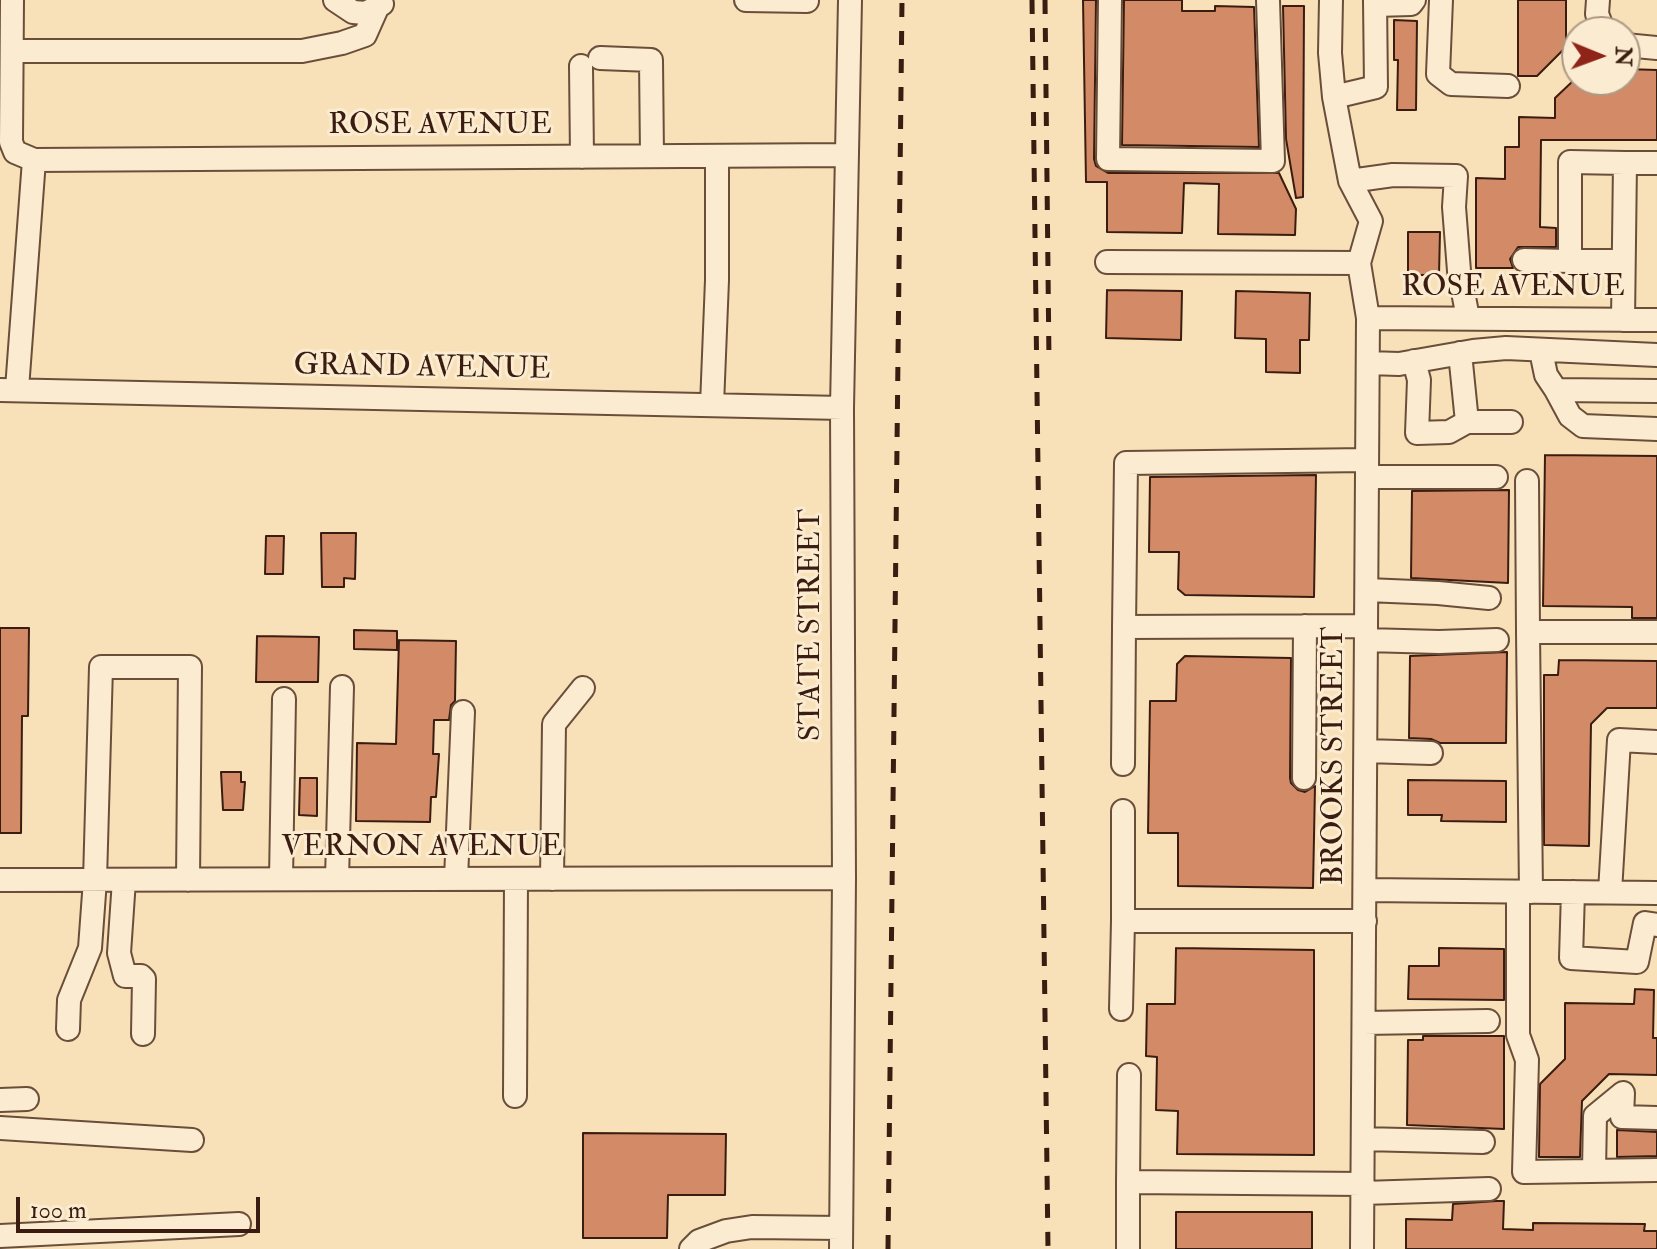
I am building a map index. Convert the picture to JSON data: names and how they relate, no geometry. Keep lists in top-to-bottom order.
{
  "streets": {
    "street": [
      "ROSE AVENUE",
      "GRAND AVENUE",
      "STATE STREET",
      "BROOKS STREET",
      "VERNON AVENUE"
    ]
  },
  "crossings": [
    ["ROSE AVENUE", "STATE STREET"],
    ["ROSE AVENUE", "BROOKS STREET"],
    ["GRAND AVENUE", "STATE STREET"],
    ["STATE STREET", "VERNON AVENUE"]
  ],
  "scale_bar": "100 m",
  "north": "right"
}
